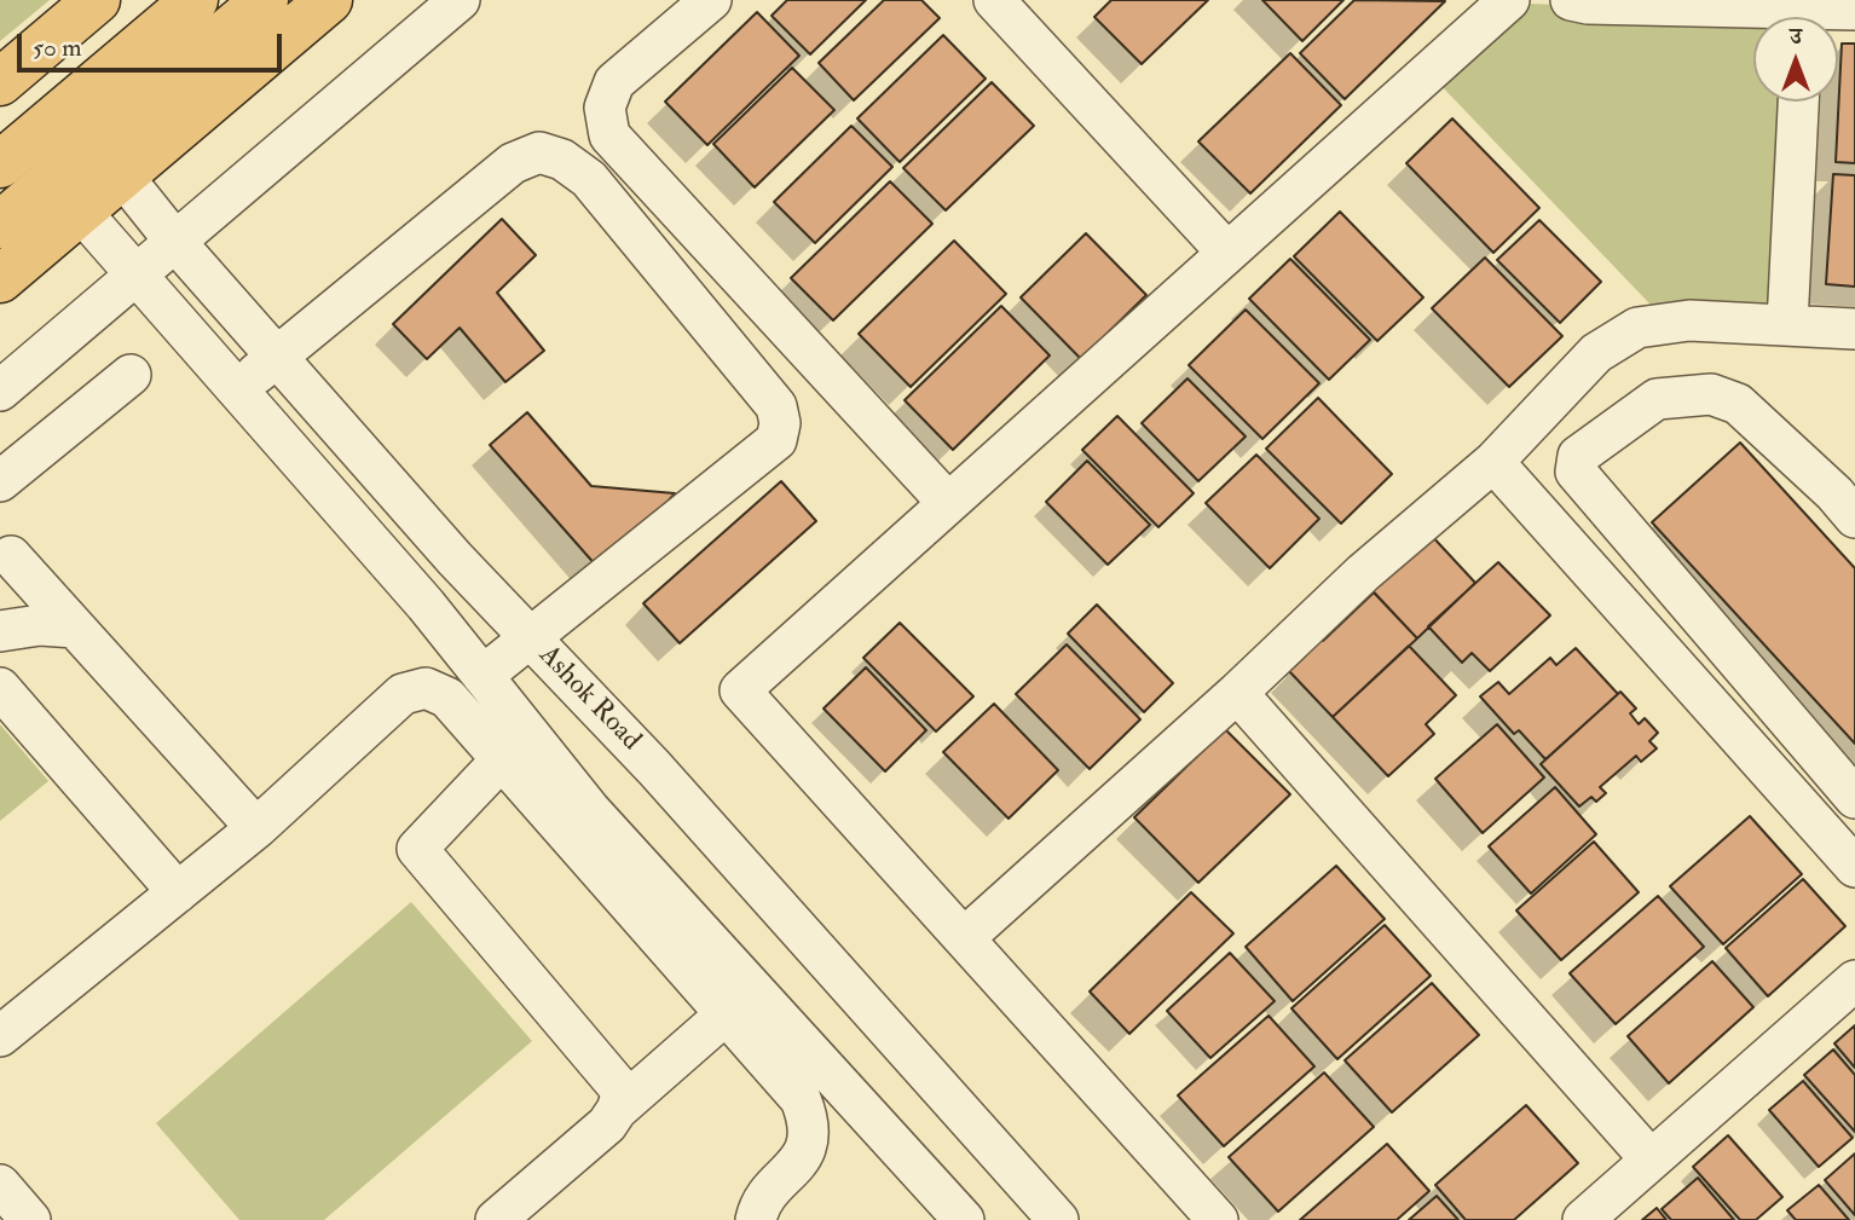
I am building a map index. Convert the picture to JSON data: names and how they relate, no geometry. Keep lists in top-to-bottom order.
{
  "streets": {
    "street": ["Ashok Road"]
  },
  "scale_bar": "50 m",
  "north": "top"
}
